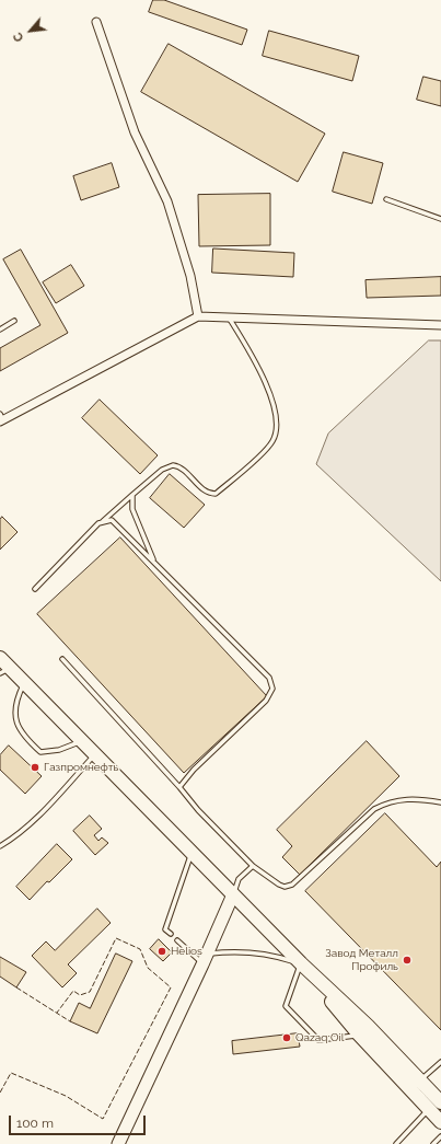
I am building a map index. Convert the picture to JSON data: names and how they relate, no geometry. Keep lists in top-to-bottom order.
{
  "places": [
    "Газпромнефть",
    "Helios",
    "Завод Металл Профиль",
    "Qazaq Oil"
  ],
  "scale_bar": "100 m",
  "north": "bottom left"
}
